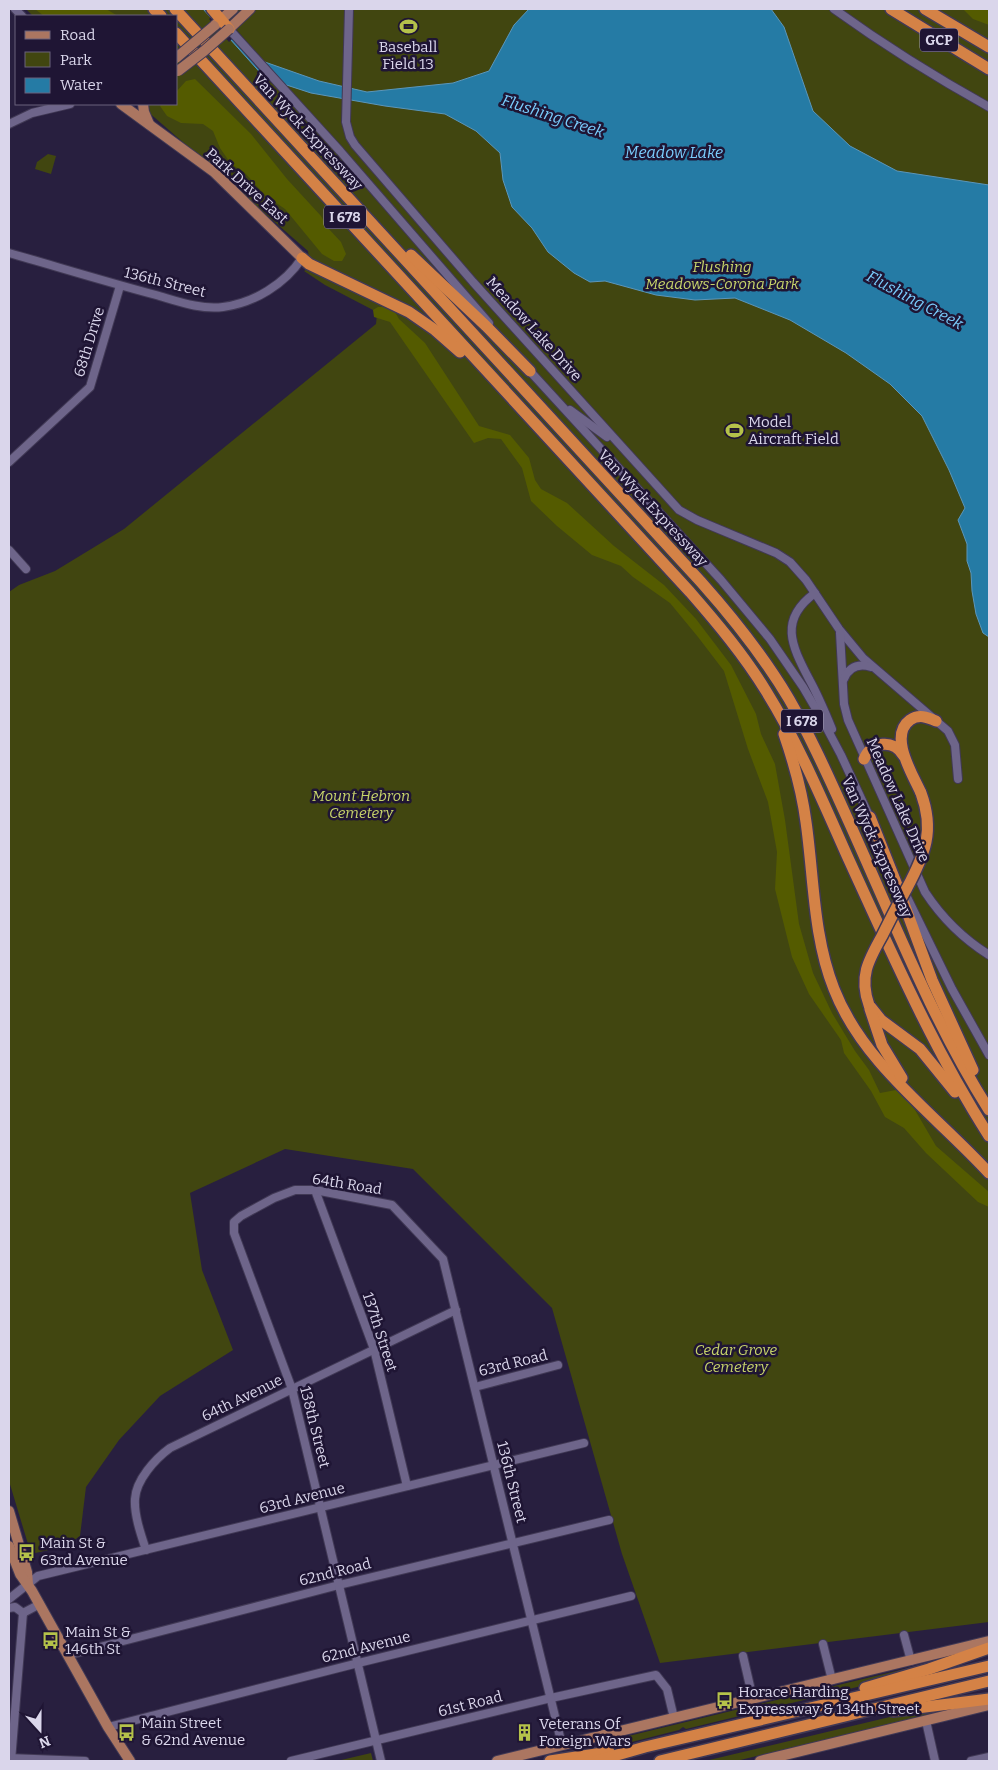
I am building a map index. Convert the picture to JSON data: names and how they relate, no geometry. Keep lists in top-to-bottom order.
{
  "streets": {
    "highway": ["GCP", "Van Wyck Expressway", "I 678"],
    "main road": ["Park Drive East"],
    "street": [
      "136th Street",
      "Meadow Lake Drive",
      "68th Drive",
      "64th Road",
      "137th Street",
      "63rd Road",
      "64th Avenue",
      "138th Street",
      "63rd Avenue",
      "62nd Road",
      "62nd Avenue",
      "61st Road"
    ]
  },
  "crossings": [
    ["Park Drive East", "136th Street"],
    ["136th Street", "68th Drive"],
    ["136th Street", "64th Road"],
    ["136th Street", "63rd Road"],
    ["136th Street", "64th Avenue"],
    ["136th Street", "63rd Avenue"],
    ["136th Street", "62nd Road"],
    ["136th Street", "62nd Avenue"],
    ["136th Street", "61st Road"],
    ["64th Road", "137th Street"],
    ["64th Road", "138th Street"],
    ["137th Street", "64th Avenue"],
    ["137th Street", "63rd Avenue"],
    ["64th Avenue", "138th Street"],
    ["64th Avenue", "63rd Avenue"],
    ["138th Street", "63rd Avenue"],
    ["138th Street", "62nd Road"],
    ["138th Street", "62nd Avenue"],
    ["138th Street", "61st Road"]
  ],
  "water": ["Flushing Creek", "Meadow Lake"],
  "parks": ["Flushing Meadows-Corona Park", "Mount Hebron Cemetery", "Cedar Grove Cemetery"],
  "places": {
    "sports": ["Baseball Field 13", "Model Aircraft Field"],
    "bus stop": [
      "Main St & 63rd Avenue",
      "Main St & 146th St",
      "Horace Harding Expressway & 134th Street",
      "Main Street & 62nd Avenue"
    ],
    "building": ["Veterans Of Foreign Wars"]
  },
  "legend": ["Road", "Park", "Water"],
  "north": "bottom"
}
